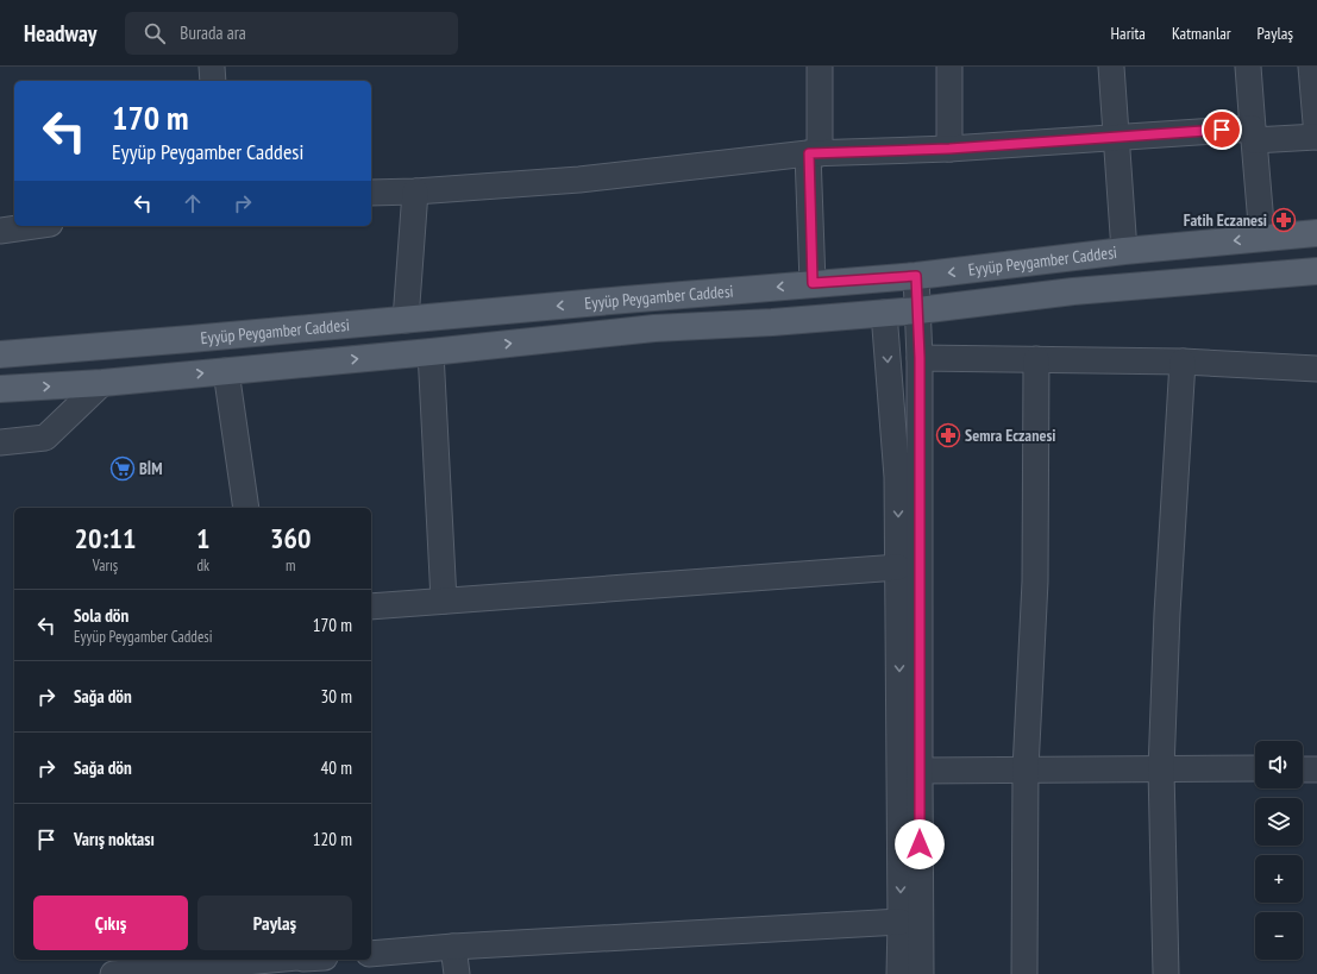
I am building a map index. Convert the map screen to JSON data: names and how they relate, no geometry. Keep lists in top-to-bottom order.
{
  "streets": {
    "main road": ["Eyyüp Peygamber Caddesi"]
  },
  "places": {
    "pharmacy": ["Fatih Eczanesi", "Semra Eczanesi"],
    "supermarket": ["BİM"]
  },
  "page": {
    "header": "Headway",
    "search": "Burada ara",
    "nav": ["Harita", "Katmanlar", "Paylaş"],
    "turn": ["170 m", "Eyyüp Peygamber Caddesi"],
    "eta": [
      "20:11",
      "Varış",
      "1",
      "dk",
      "360",
      "m"
    ],
    "list": [
      {
        "name": "Sola dön",
        "note": "Eyyüp Peygamber Caddesi",
        "value": "170 m"
      },
      {
        "name": "Sağa dön",
        "value": "30 m"
      },
      {
        "name": "Sağa dön",
        "value": "40 m"
      },
      {
        "name": "Varış noktası",
        "value": "120 m"
      }
    ],
    "map_buttons": ["+", "−"],
    "buttons": ["Çıkış", "Paylaş"]
  }
}
